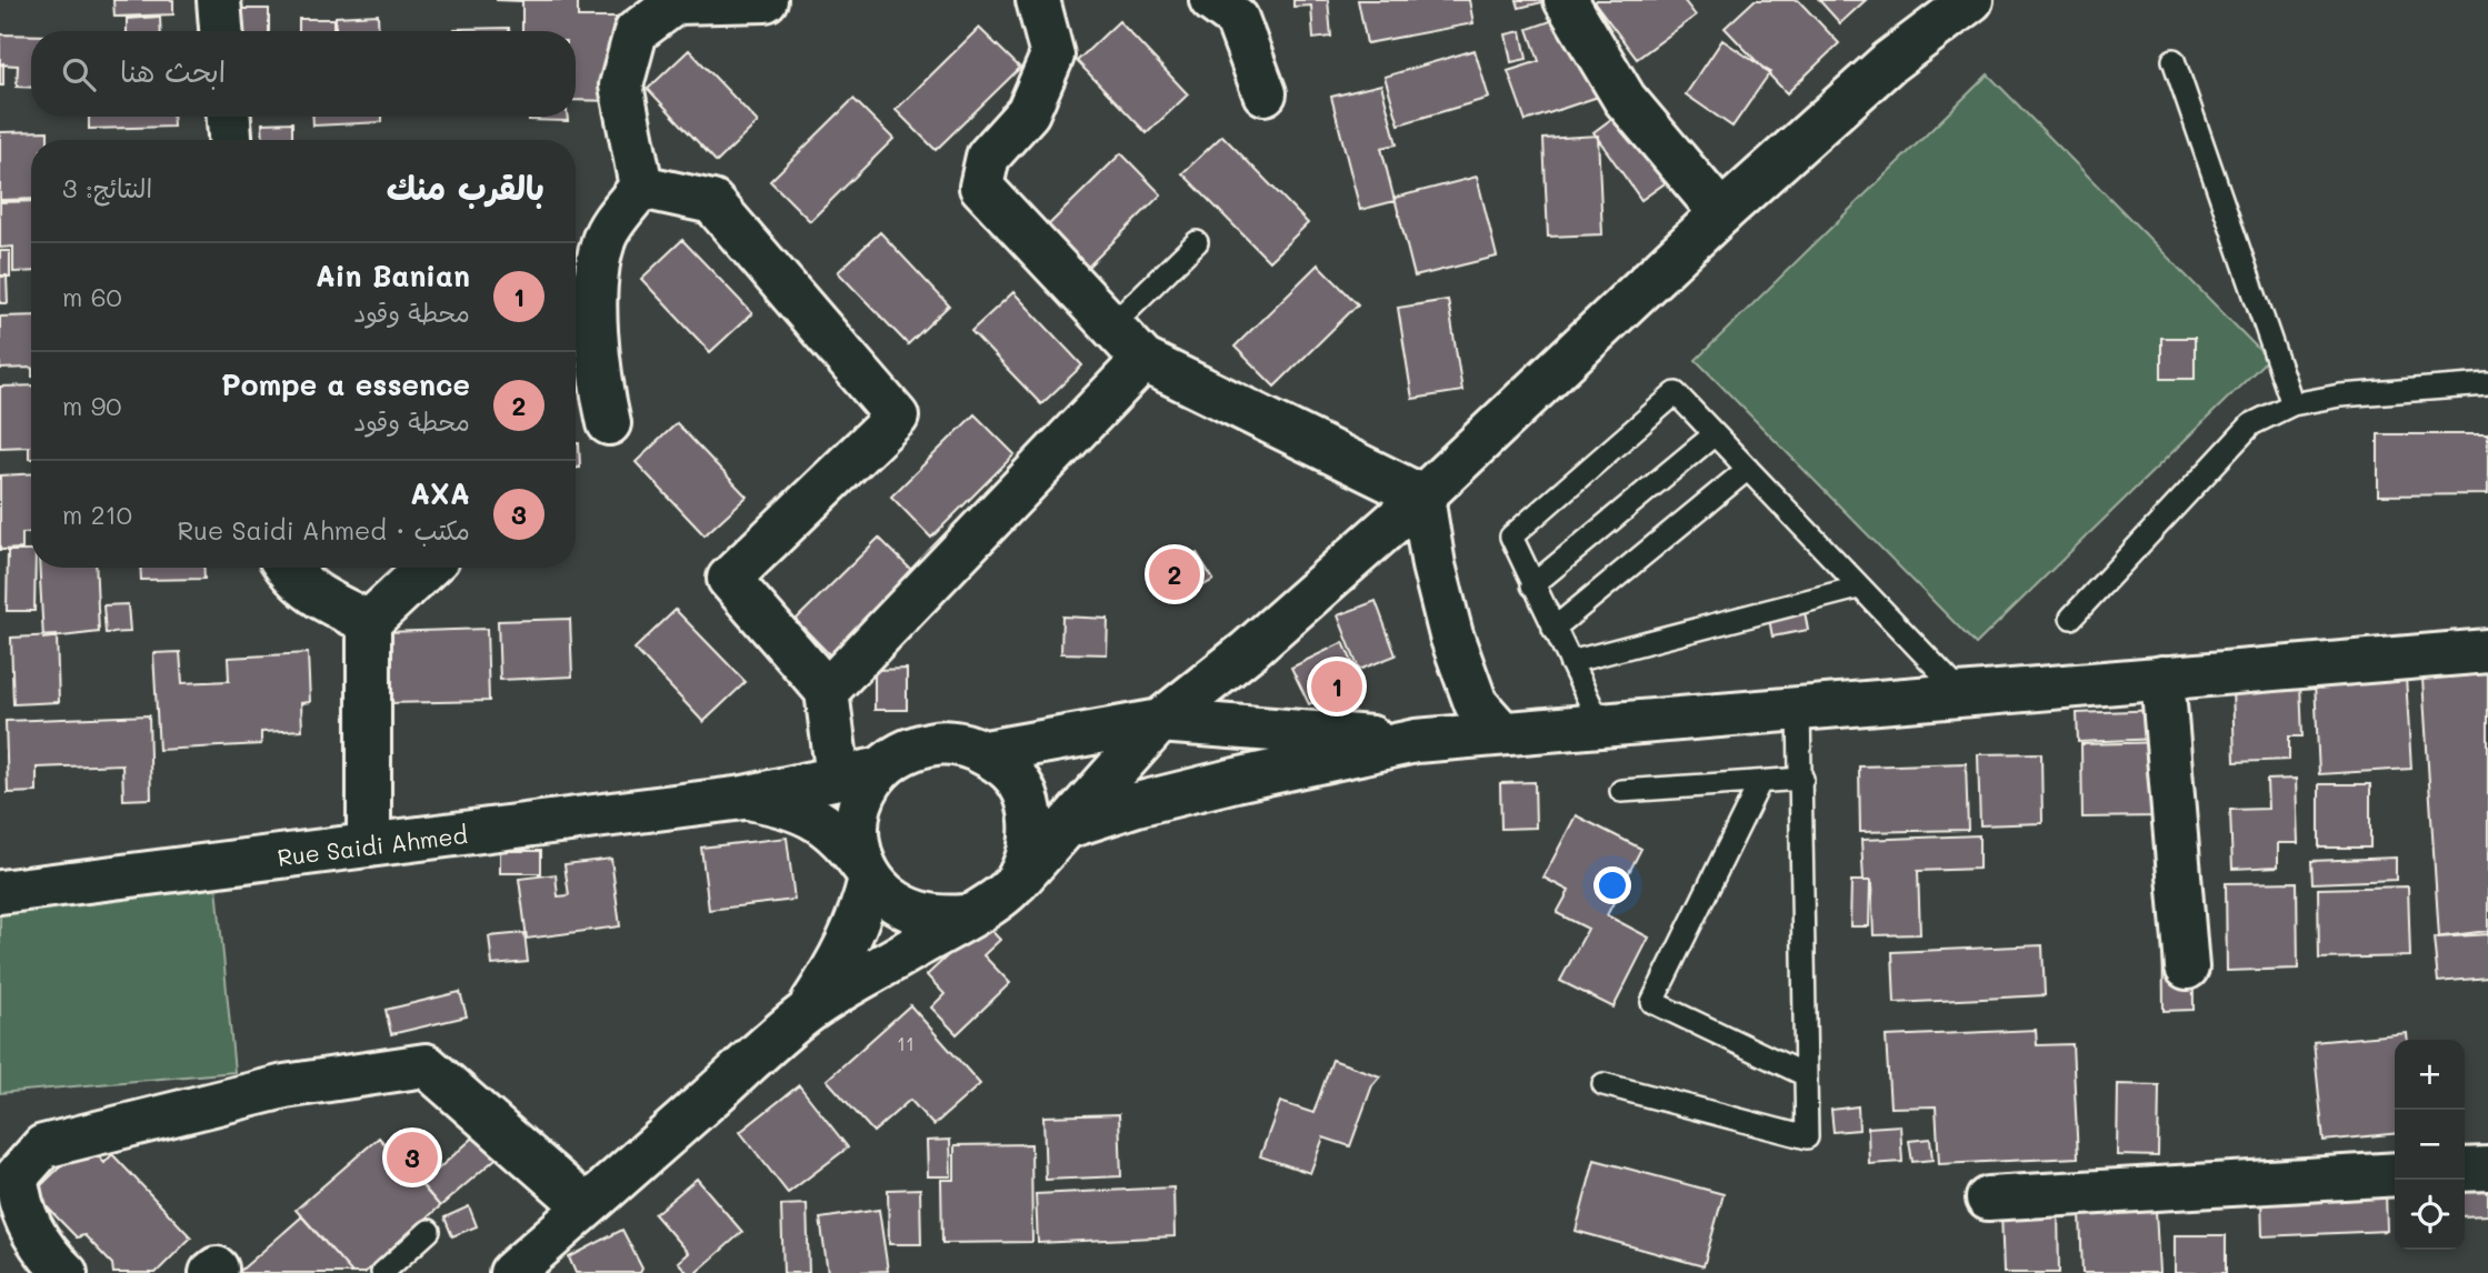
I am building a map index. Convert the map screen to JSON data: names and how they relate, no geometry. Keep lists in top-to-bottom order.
{
  "streets": {
    "street": ["Rue Saidi Ahmed"]
  },
  "house_numbers": ["11"],
  "page": {
    "search": "ابحث هنا",
    "heading": ["بالقرب منك", "النتائج: 3"],
    "list": [
      {
        "mark": "1",
        "name": "Ain Banian",
        "note": "محطة وقود",
        "value": "60 m"
      },
      {
        "mark": "2",
        "name": "Pompe a essence",
        "note": "محطة وقود",
        "value": "90 m"
      },
      {
        "mark": "3",
        "name": "AXA",
        "note": "مكتب · Rue Saidi Ahmed",
        "value": "210 m"
      }
    ],
    "pins": ["2", "1", "3"],
    "map_buttons": ["+", "−"]
  }
}
